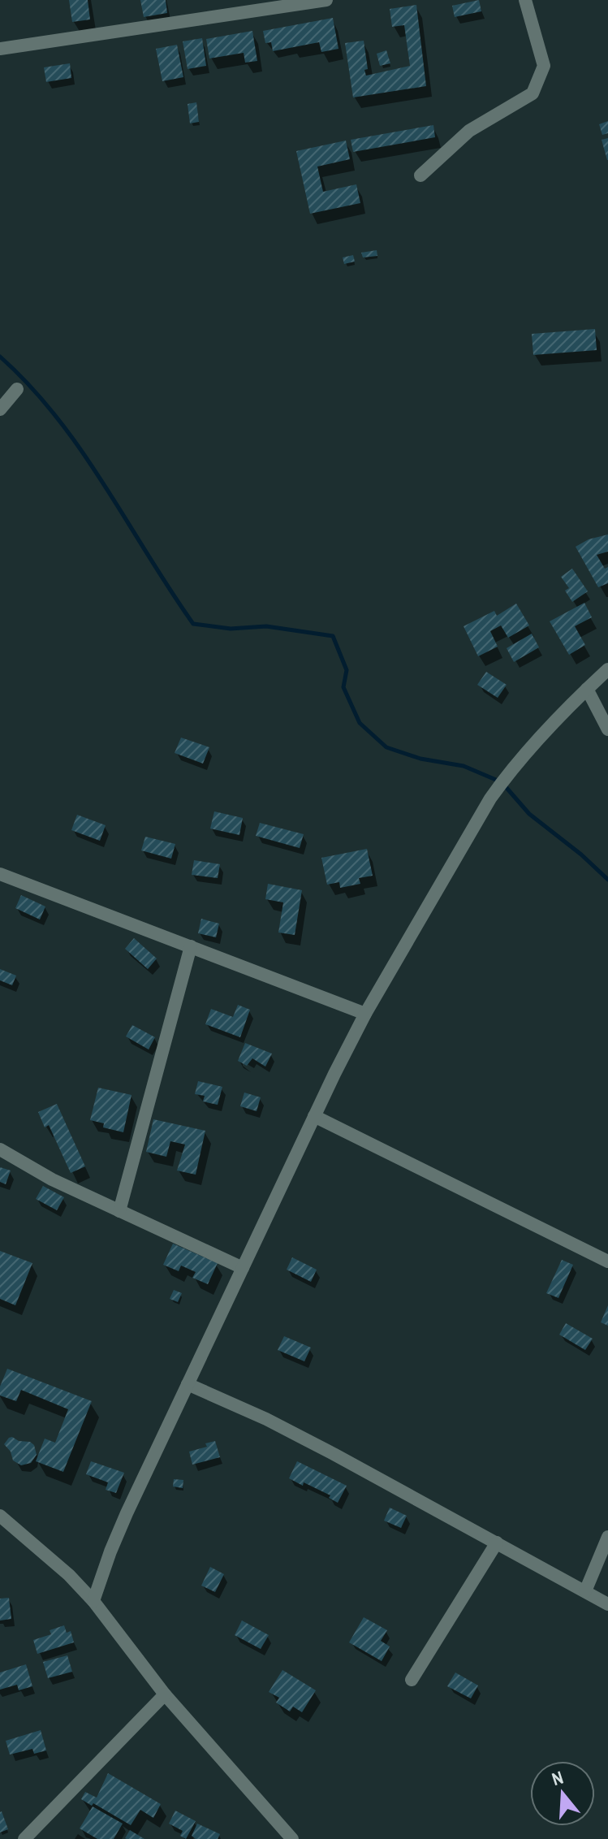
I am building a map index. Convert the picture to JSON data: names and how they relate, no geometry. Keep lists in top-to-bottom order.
{
  "north": "top"
}
